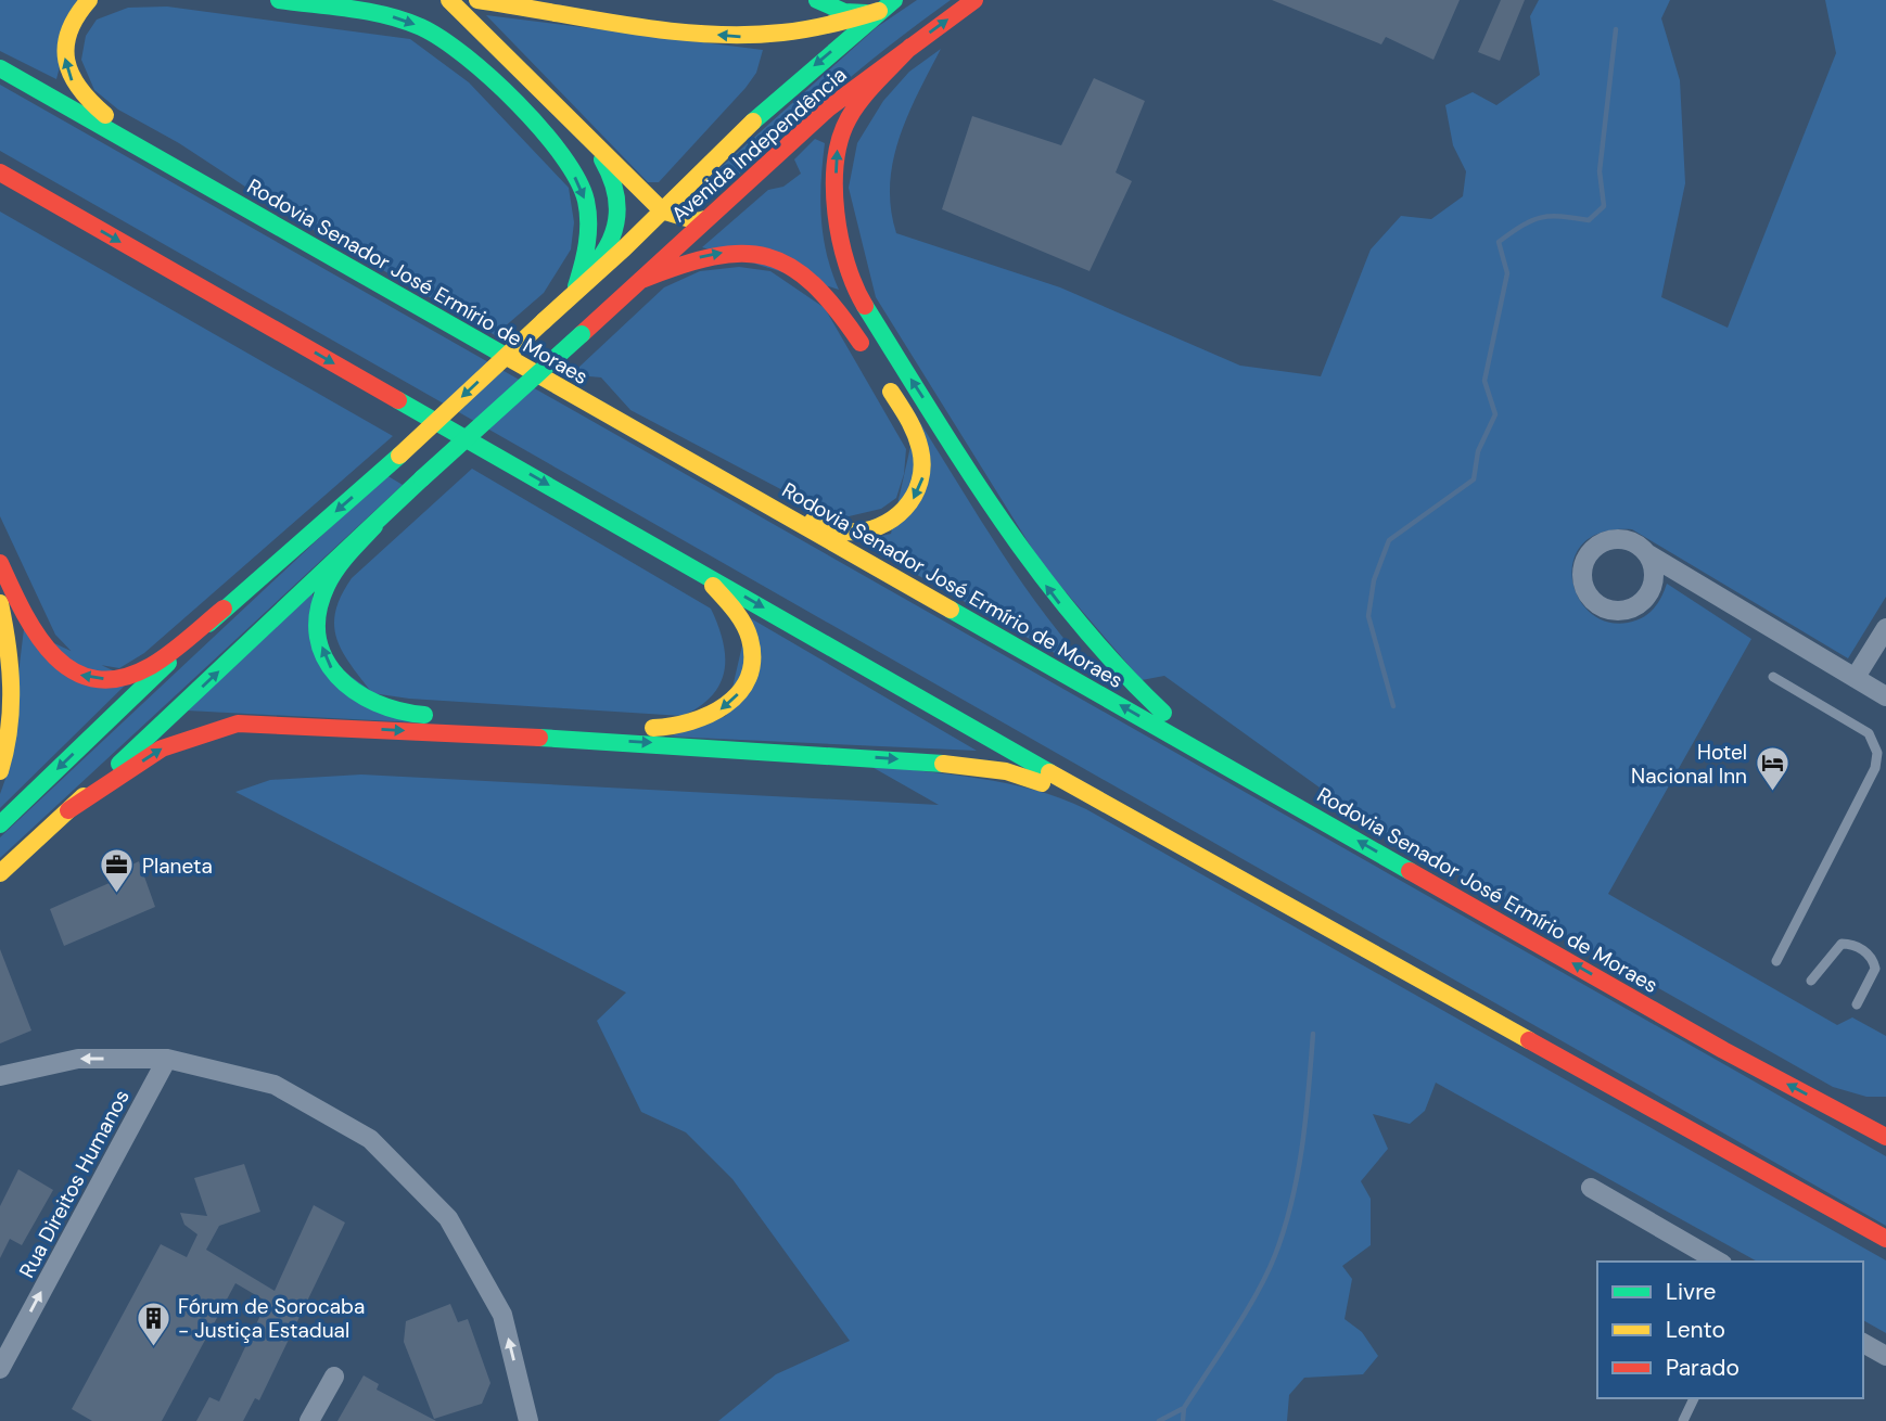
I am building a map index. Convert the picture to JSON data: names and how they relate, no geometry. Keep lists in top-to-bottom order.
{
  "streets": {
    "main road": ["Avenida Independência", "Rodovia Senador José Ermírio de Moraes"],
    "street": ["Rua Direitos Humanos"]
  },
  "one_way": ["Rua Direitos Humanos"],
  "places": {
    "hotel": ["Hotel Nacional Inn"],
    "office": ["Planeta"],
    "building": ["Fórum de Sorocaba - Justiça Estadual"]
  },
  "legend": ["Livre", "Lento", "Parado"]
}
